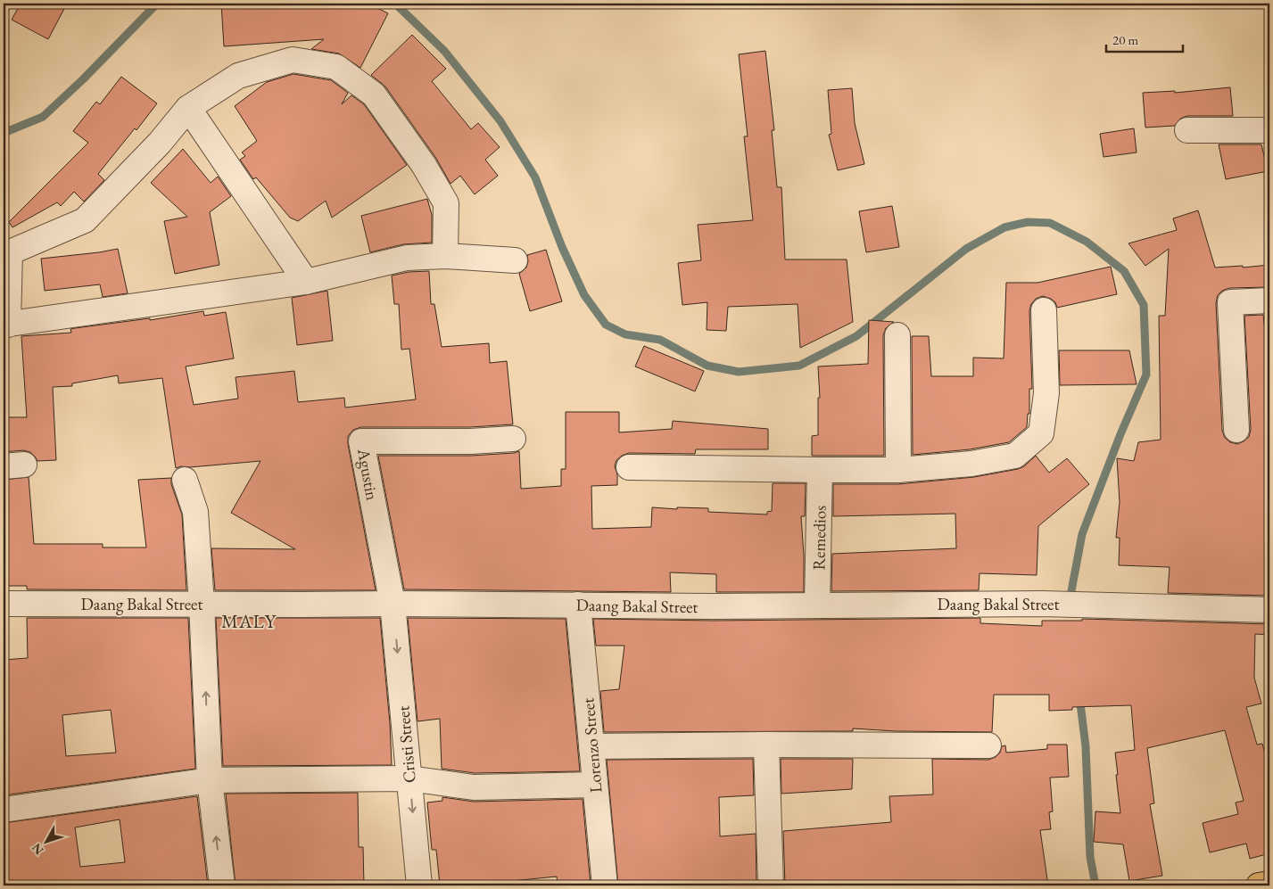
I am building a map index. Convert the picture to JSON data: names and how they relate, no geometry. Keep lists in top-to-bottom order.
{
  "streets": {
    "street": [
      "Agustin",
      "Remedios",
      "Daang Bakal Street",
      "Cristi Street",
      "Lorenzo Street"
    ]
  },
  "crossings": [
    ["Agustin", "Daang Bakal Street"],
    ["Agustin", "Cristi Street"],
    ["Remedios", "Daang Bakal Street"],
    ["Daang Bakal Street", "Cristi Street"],
    ["Daang Bakal Street", "Lorenzo Street"]
  ],
  "districts": ["MALY"],
  "scale_bar": "20 m",
  "north": "bottom left"
}
